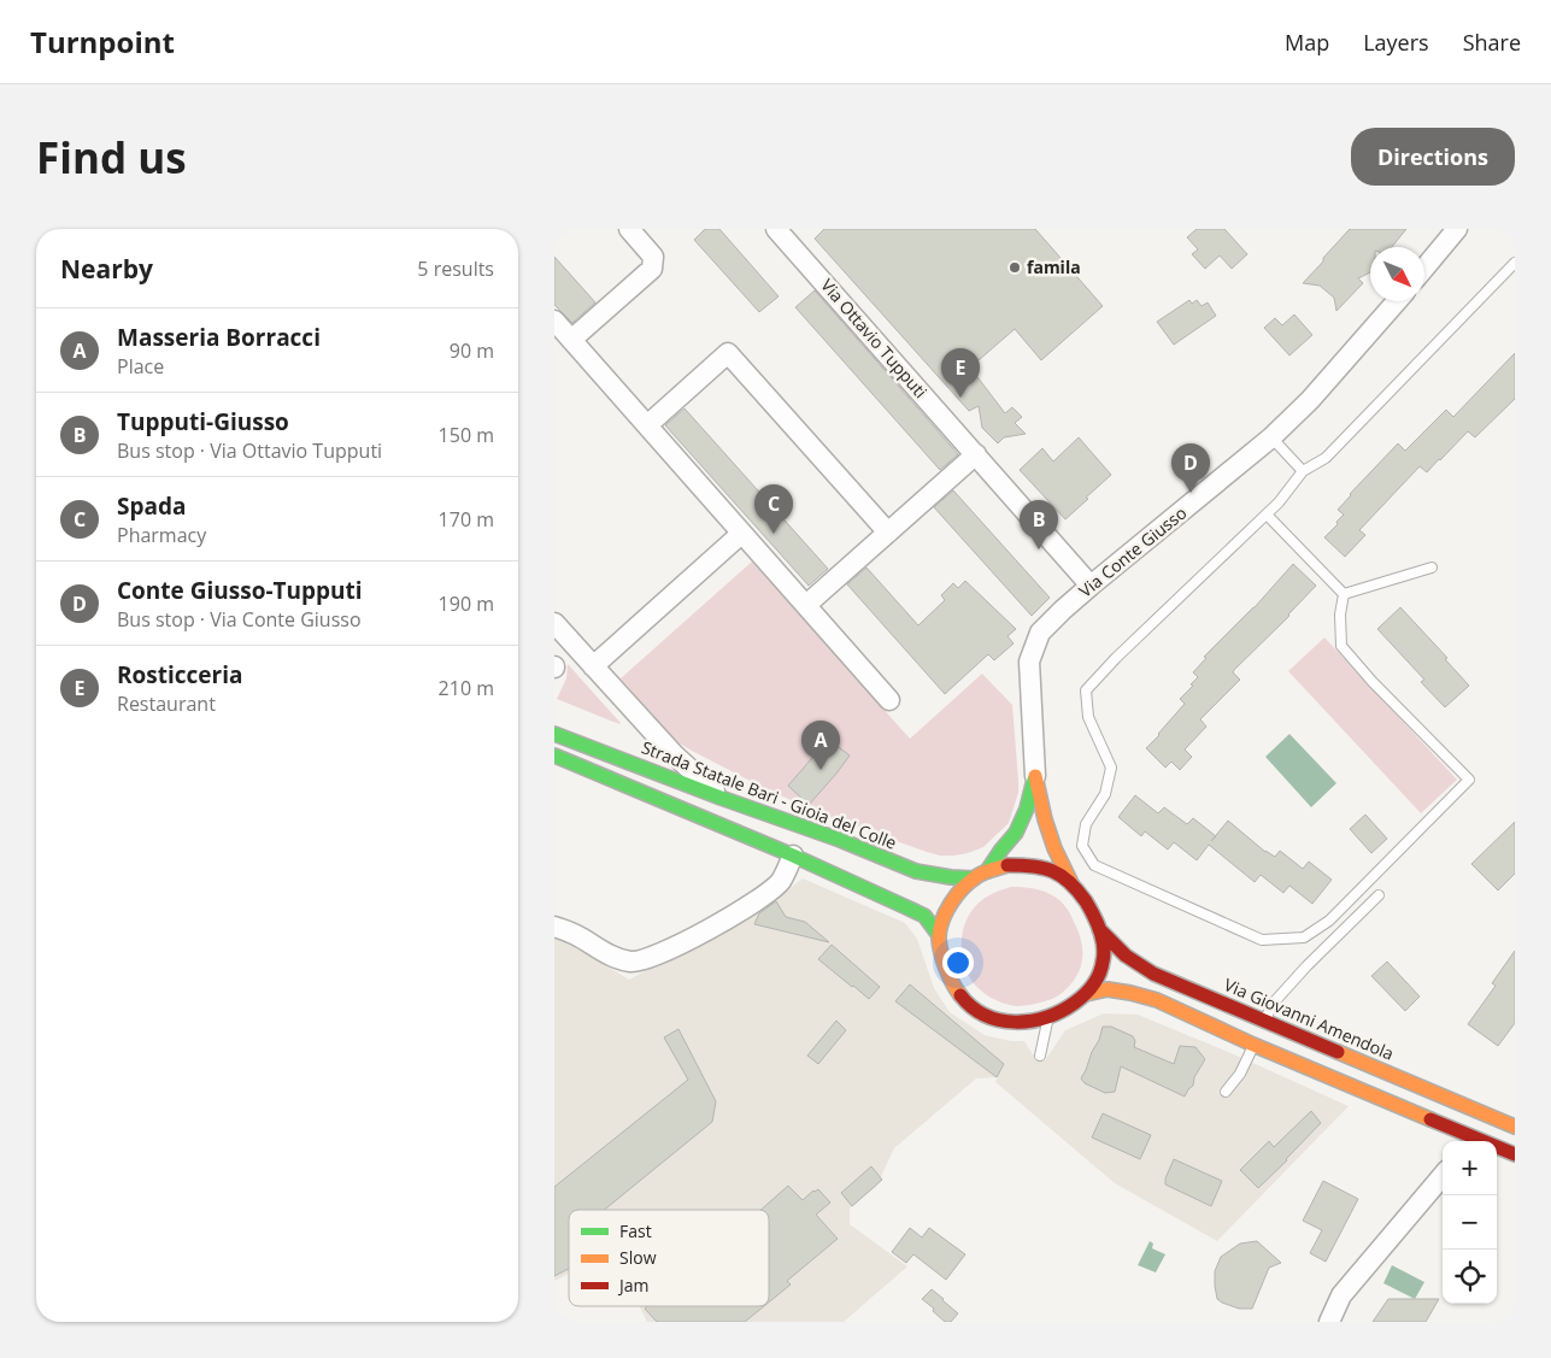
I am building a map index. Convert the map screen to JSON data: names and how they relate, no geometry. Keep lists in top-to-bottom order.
{
  "streets": {
    "main road": ["Strada Statale Bari - Gioia del Colle", "Via Giovanni Amendola"],
    "street": ["Via Ottavio Tupputi", "Via Conte Giusso"]
  },
  "crossings": [
    ["Via Ottavio Tupputi", "Via Conte Giusso"],
    ["Strada Statale Bari - Gioia del Colle", "Via Giovanni Amendola"]
  ],
  "places": ["famila"],
  "legend": ["Fast", "Slow", "Jam"],
  "north": "bottom right",
  "page": {
    "header": "Turnpoint",
    "nav": ["Map", "Layers", "Share"],
    "buttons": "Directions",
    "title": "Find us",
    "heading": ["Nearby", "5 results"],
    "list": [
      {
        "mark": "A",
        "name": "Masseria Borracci",
        "note": "Place",
        "value": "90 m"
      },
      {
        "mark": "B",
        "name": "Tupputi-Giusso",
        "note": "Bus stop · Via Ottavio Tupputi",
        "value": "150 m"
      },
      {
        "mark": "C",
        "name": "Spada",
        "note": "Pharmacy",
        "value": "170 m"
      },
      {
        "mark": "D",
        "name": "Conte Giusso-Tupputi",
        "note": "Bus stop · Via Conte Giusso",
        "value": "190 m"
      },
      {
        "mark": "E",
        "name": "Rosticceria",
        "note": "Restaurant",
        "value": "210 m"
      }
    ],
    "pins": [
      "E",
      "D",
      "C",
      "B",
      "A"
    ],
    "map_buttons": ["+", "−"]
  }
}
